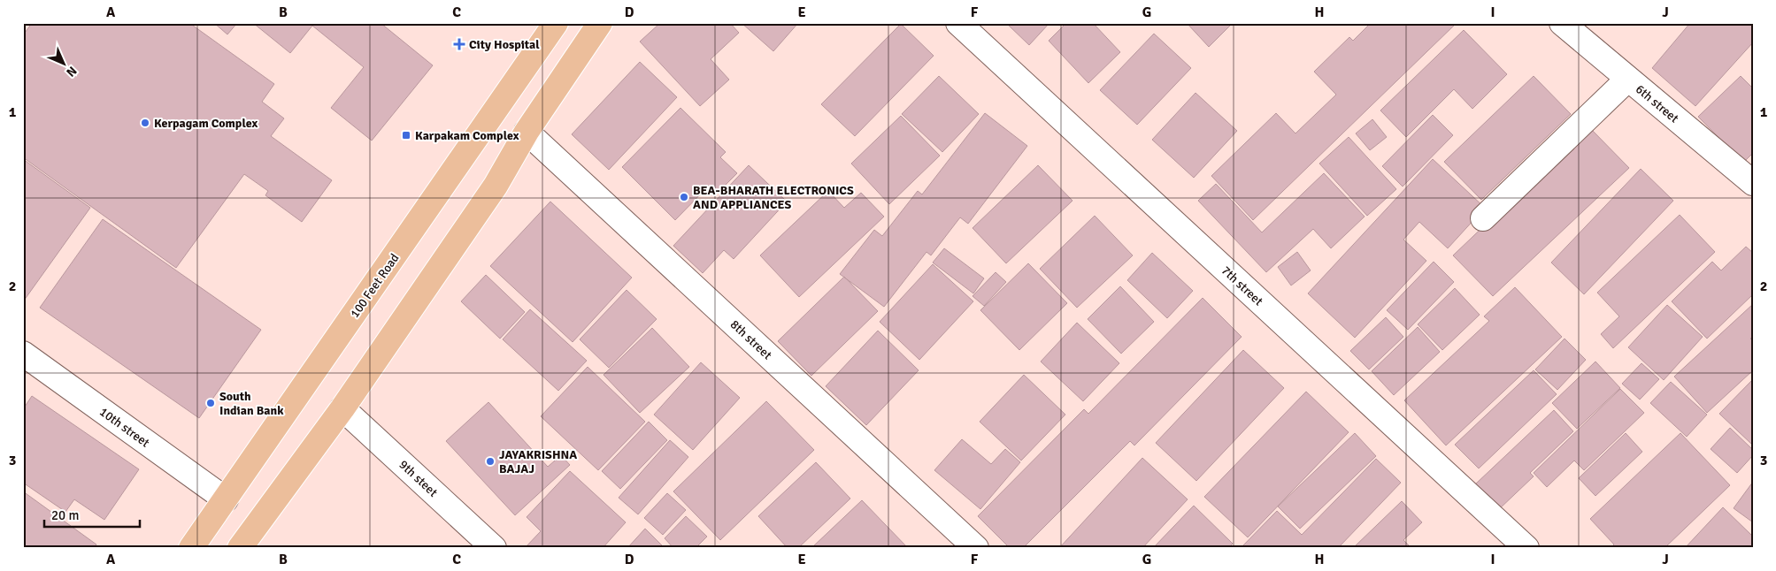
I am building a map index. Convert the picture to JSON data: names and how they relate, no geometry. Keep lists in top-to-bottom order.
{
  "streets": {
    "main road": ["100 Feet Road"],
    "street": [
      "6th street",
      "7th street",
      "8th street",
      "10th street",
      "9th steet"
    ]
  },
  "crossings": [
    ["100 Feet Road", "10th street"]
  ],
  "places": {
    "health": ["City Hospital"],
    "other": [
      "Kerpagam Complex",
      "BEA-BHARATH ELECTRONICS AND APPLIANCES",
      "South Indian Bank",
      "JAYAKRISHNA BAJAJ"
    ],
    "transit": ["Karpakam Complex"]
  },
  "scale_bar": "20 m",
  "north": "bottom right",
  "grid": {
    "columns": [
      "A",
      "B",
      "C",
      "D",
      "E",
      "F",
      "G",
      "H",
      "I",
      "J"
    ],
    "rows": ["1", "2", "3"]
  }
}
